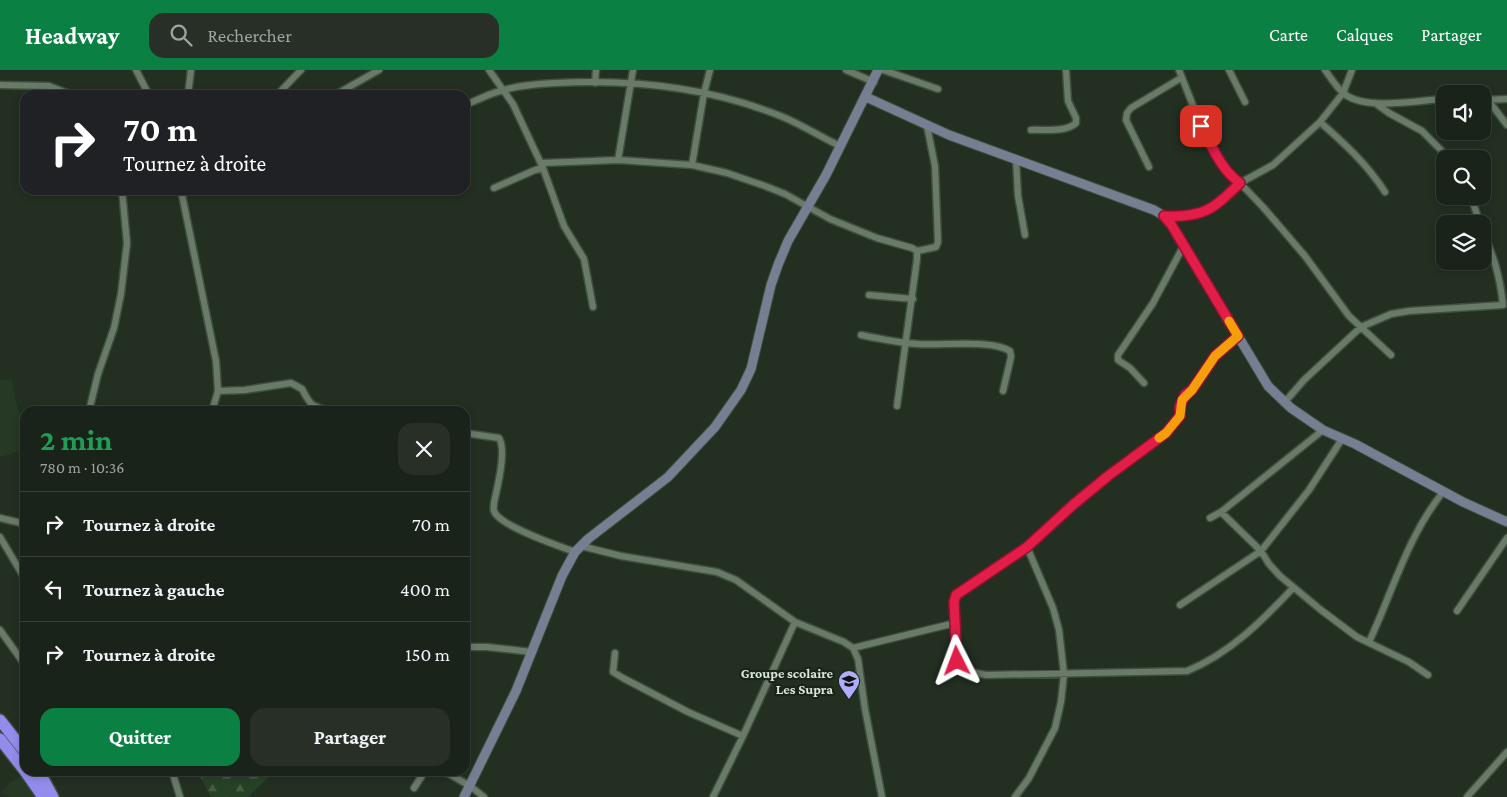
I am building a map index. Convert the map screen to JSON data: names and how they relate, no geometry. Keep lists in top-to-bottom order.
{
  "places": {
    "school or university": ["Groupe scolaire Les Supra"]
  },
  "page": {
    "header": "Headway",
    "search": "Rechercher",
    "nav": ["Carte", "Calques", "Partager"],
    "turn": ["70 m", "Tournez à droite"],
    "heading": ["2 min", "780 m · 10:36"],
    "list": [
      {
        "name": "Tournez à droite",
        "value": "70 m"
      },
      {
        "name": "Tournez à gauche",
        "value": "400 m"
      },
      {
        "name": "Tournez à droite",
        "value": "150 m"
      }
    ],
    "buttons": ["Quitter", "Partager"]
  }
}
